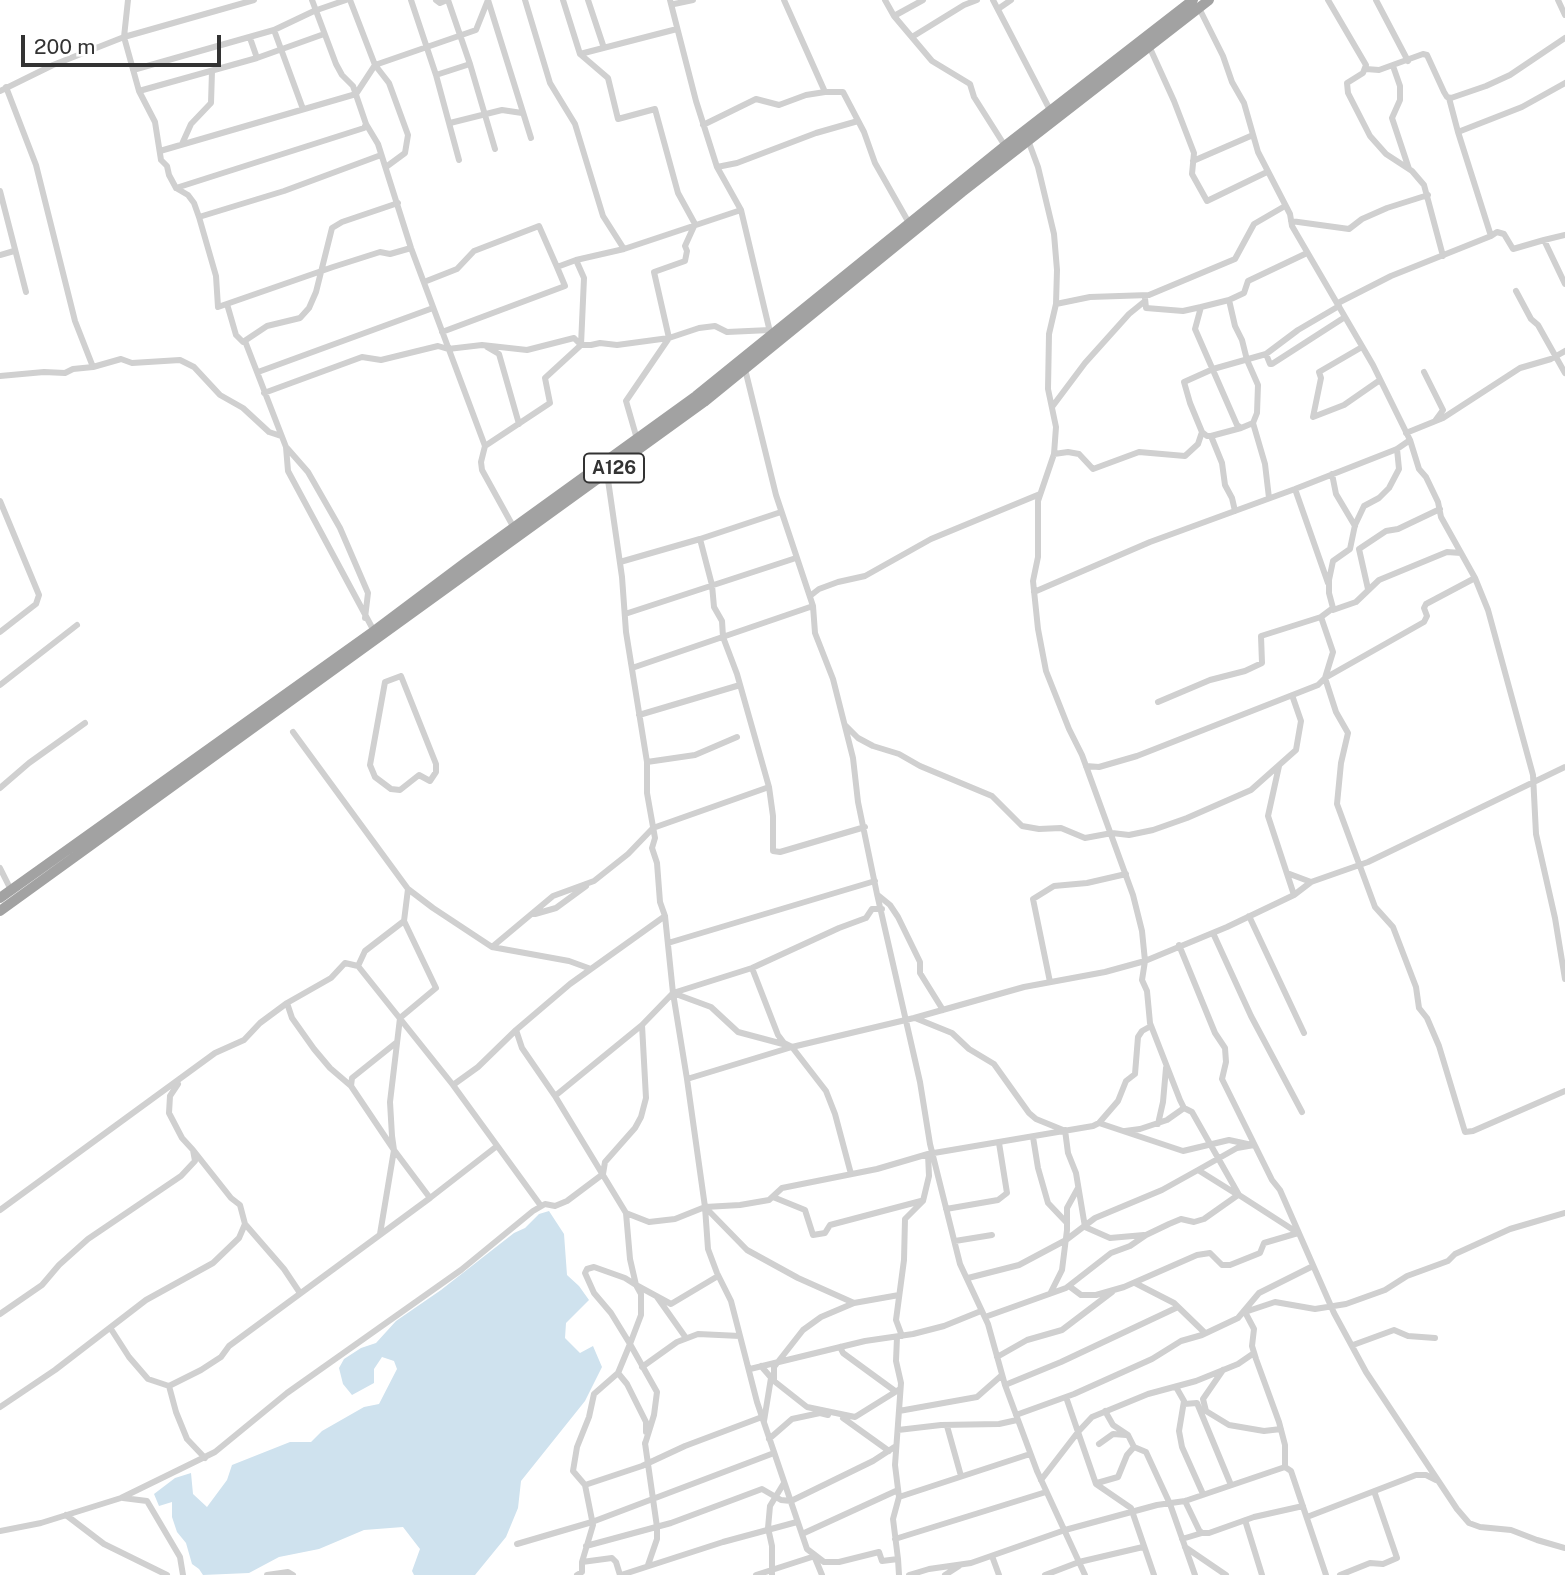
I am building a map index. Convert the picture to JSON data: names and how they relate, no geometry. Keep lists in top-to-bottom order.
{
  "streets": {
    "highway": ["A126"]
  },
  "scale_bar": "200 m"
}
